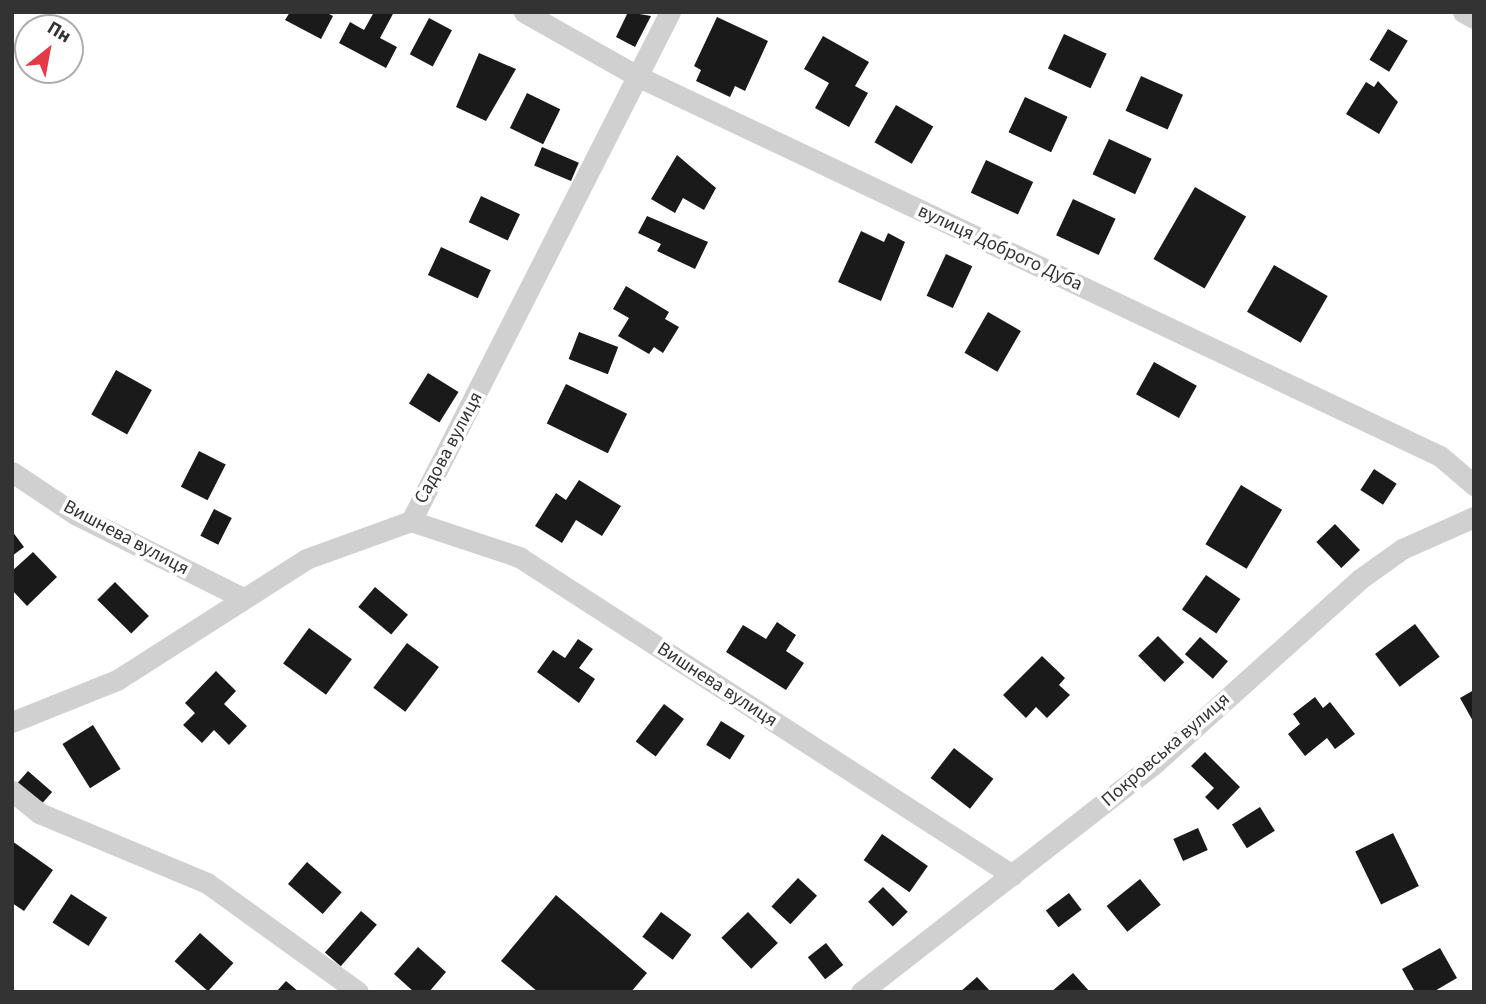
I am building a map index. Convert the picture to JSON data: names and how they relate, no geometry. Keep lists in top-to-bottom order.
{
  "streets": {
    "street": [
      "вулиця Доброго Дуба",
      "Садова вулиця",
      "Вишнева вулиця",
      "Покровська вулиця"
    ]
  },
  "crossings": [
    ["вулиця Доброго Дуба", "Садова вулиця"],
    ["Садова вулиця", "Вишнева вулиця"],
    ["Вишнева вулиця", "Покровська вулиця"]
  ],
  "north": "top right"
}
